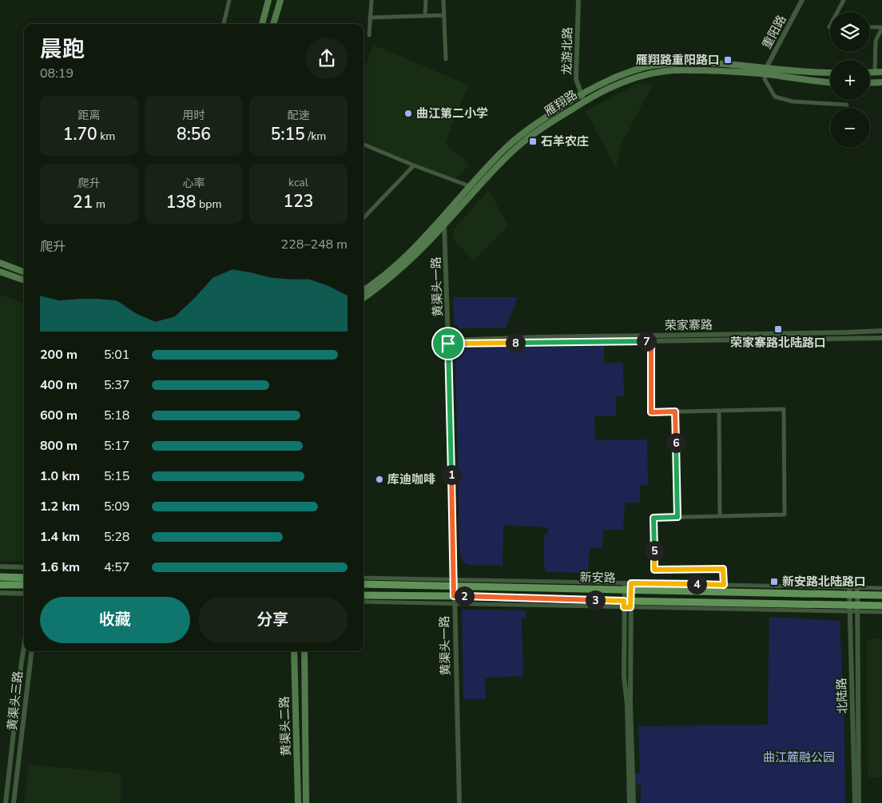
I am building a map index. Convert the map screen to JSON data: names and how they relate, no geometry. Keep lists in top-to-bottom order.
{
  "streets": {
    "main road": ["雁翔路", "新安路", "黄渠头二路"],
    "street": [
      "重阳路",
      "龙游北路",
      "黄渠头一路",
      "荣家寨路",
      "北陆路",
      "黄渠头三路"
    ]
  },
  "crossings": [
    ["重阳路", "雁翔路"],
    ["龙游北路", "雁翔路"],
    ["雁翔路", "黄渠头一路"],
    ["黄渠头一路", "荣家寨路"],
    ["黄渠头一路", "新安路"],
    ["新安路", "北陆路"]
  ],
  "parks": ["曲江麓融公园"],
  "places": {
    "transit": [
      "雁翔路重阳路口",
      "石羊农庄",
      "荣家寨路北陆路口",
      "新安路北陆路口"
    ],
    "other": ["曲江第二小学", "库迪咖啡"]
  },
  "page": {
    "map_buttons": ["+", "−"],
    "heading": ["晨跑", "08:19"],
    "stats": [
      ["距离", "1.70 km"],
      ["用时", "8:56"],
      ["配速", "5:15 /km"],
      ["爬升", "21 m"],
      ["心率", "138 bpm"],
      ["kcal", "123"]
    ],
    "chart": ["爬升", "228–248 m"],
    "pins": [
      "7",
      "8",
      "6",
      "1",
      "5",
      "4",
      "2",
      "3"
    ],
    "list": [
      {
        "name": "200 m",
        "note": "5:01"
      },
      {
        "name": "400 m",
        "note": "5:37"
      },
      {
        "name": "600 m",
        "note": "5:18"
      },
      {
        "name": "800 m",
        "note": "5:17"
      },
      {
        "name": "1.0 km",
        "note": "5:15"
      },
      {
        "name": "1.2 km",
        "note": "5:09"
      },
      {
        "name": "1.4 km",
        "note": "5:28"
      },
      {
        "name": "1.6 km",
        "note": "4:57"
      }
    ],
    "buttons": ["收藏", "分享"]
  }
}
